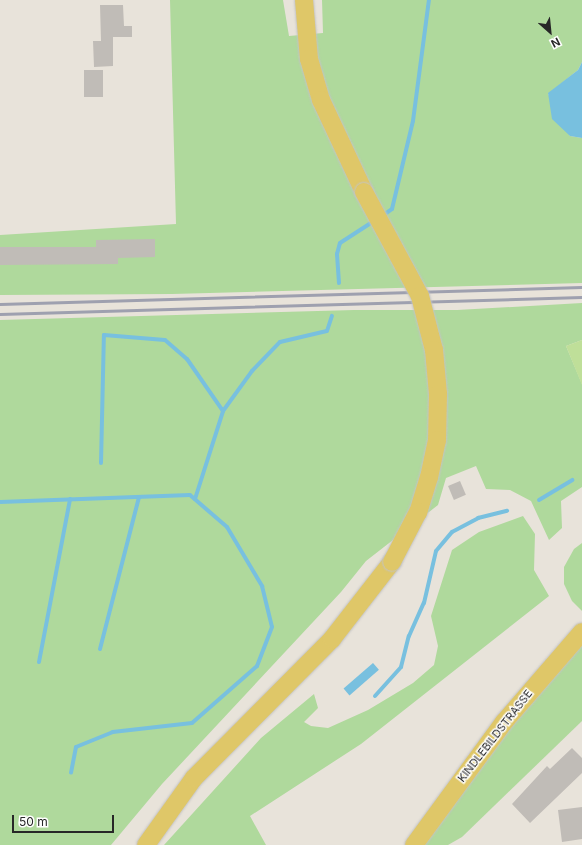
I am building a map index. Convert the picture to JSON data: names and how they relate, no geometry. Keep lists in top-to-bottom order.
{
  "streets": {
    "main road": ["KINDLEBILDSTRASSE"]
  },
  "scale_bar": "50 m",
  "north": "bottom right"
}
